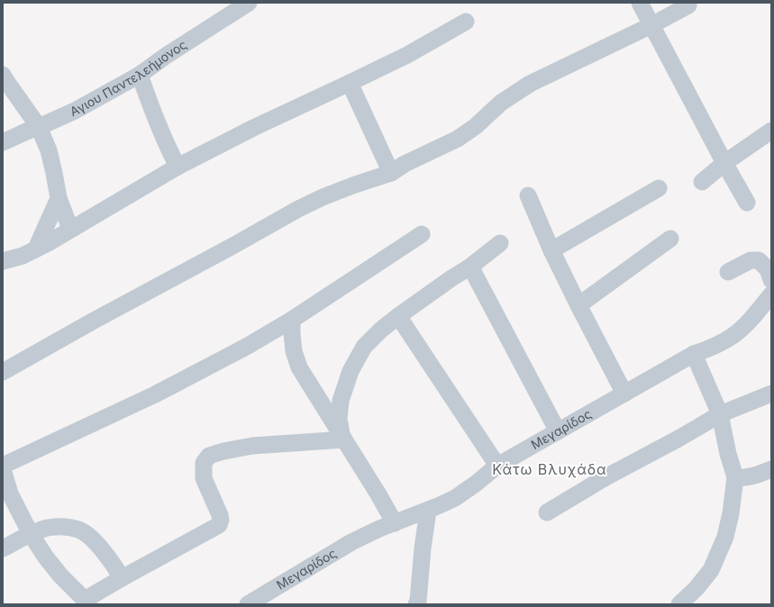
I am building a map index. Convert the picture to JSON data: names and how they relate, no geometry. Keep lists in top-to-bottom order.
{
  "streets": {
    "street": ["Αγιου Παντελεήμονος", "Μεγαρίδος"]
  },
  "districts": ["Κάτω Βλυχάδα"]
}
